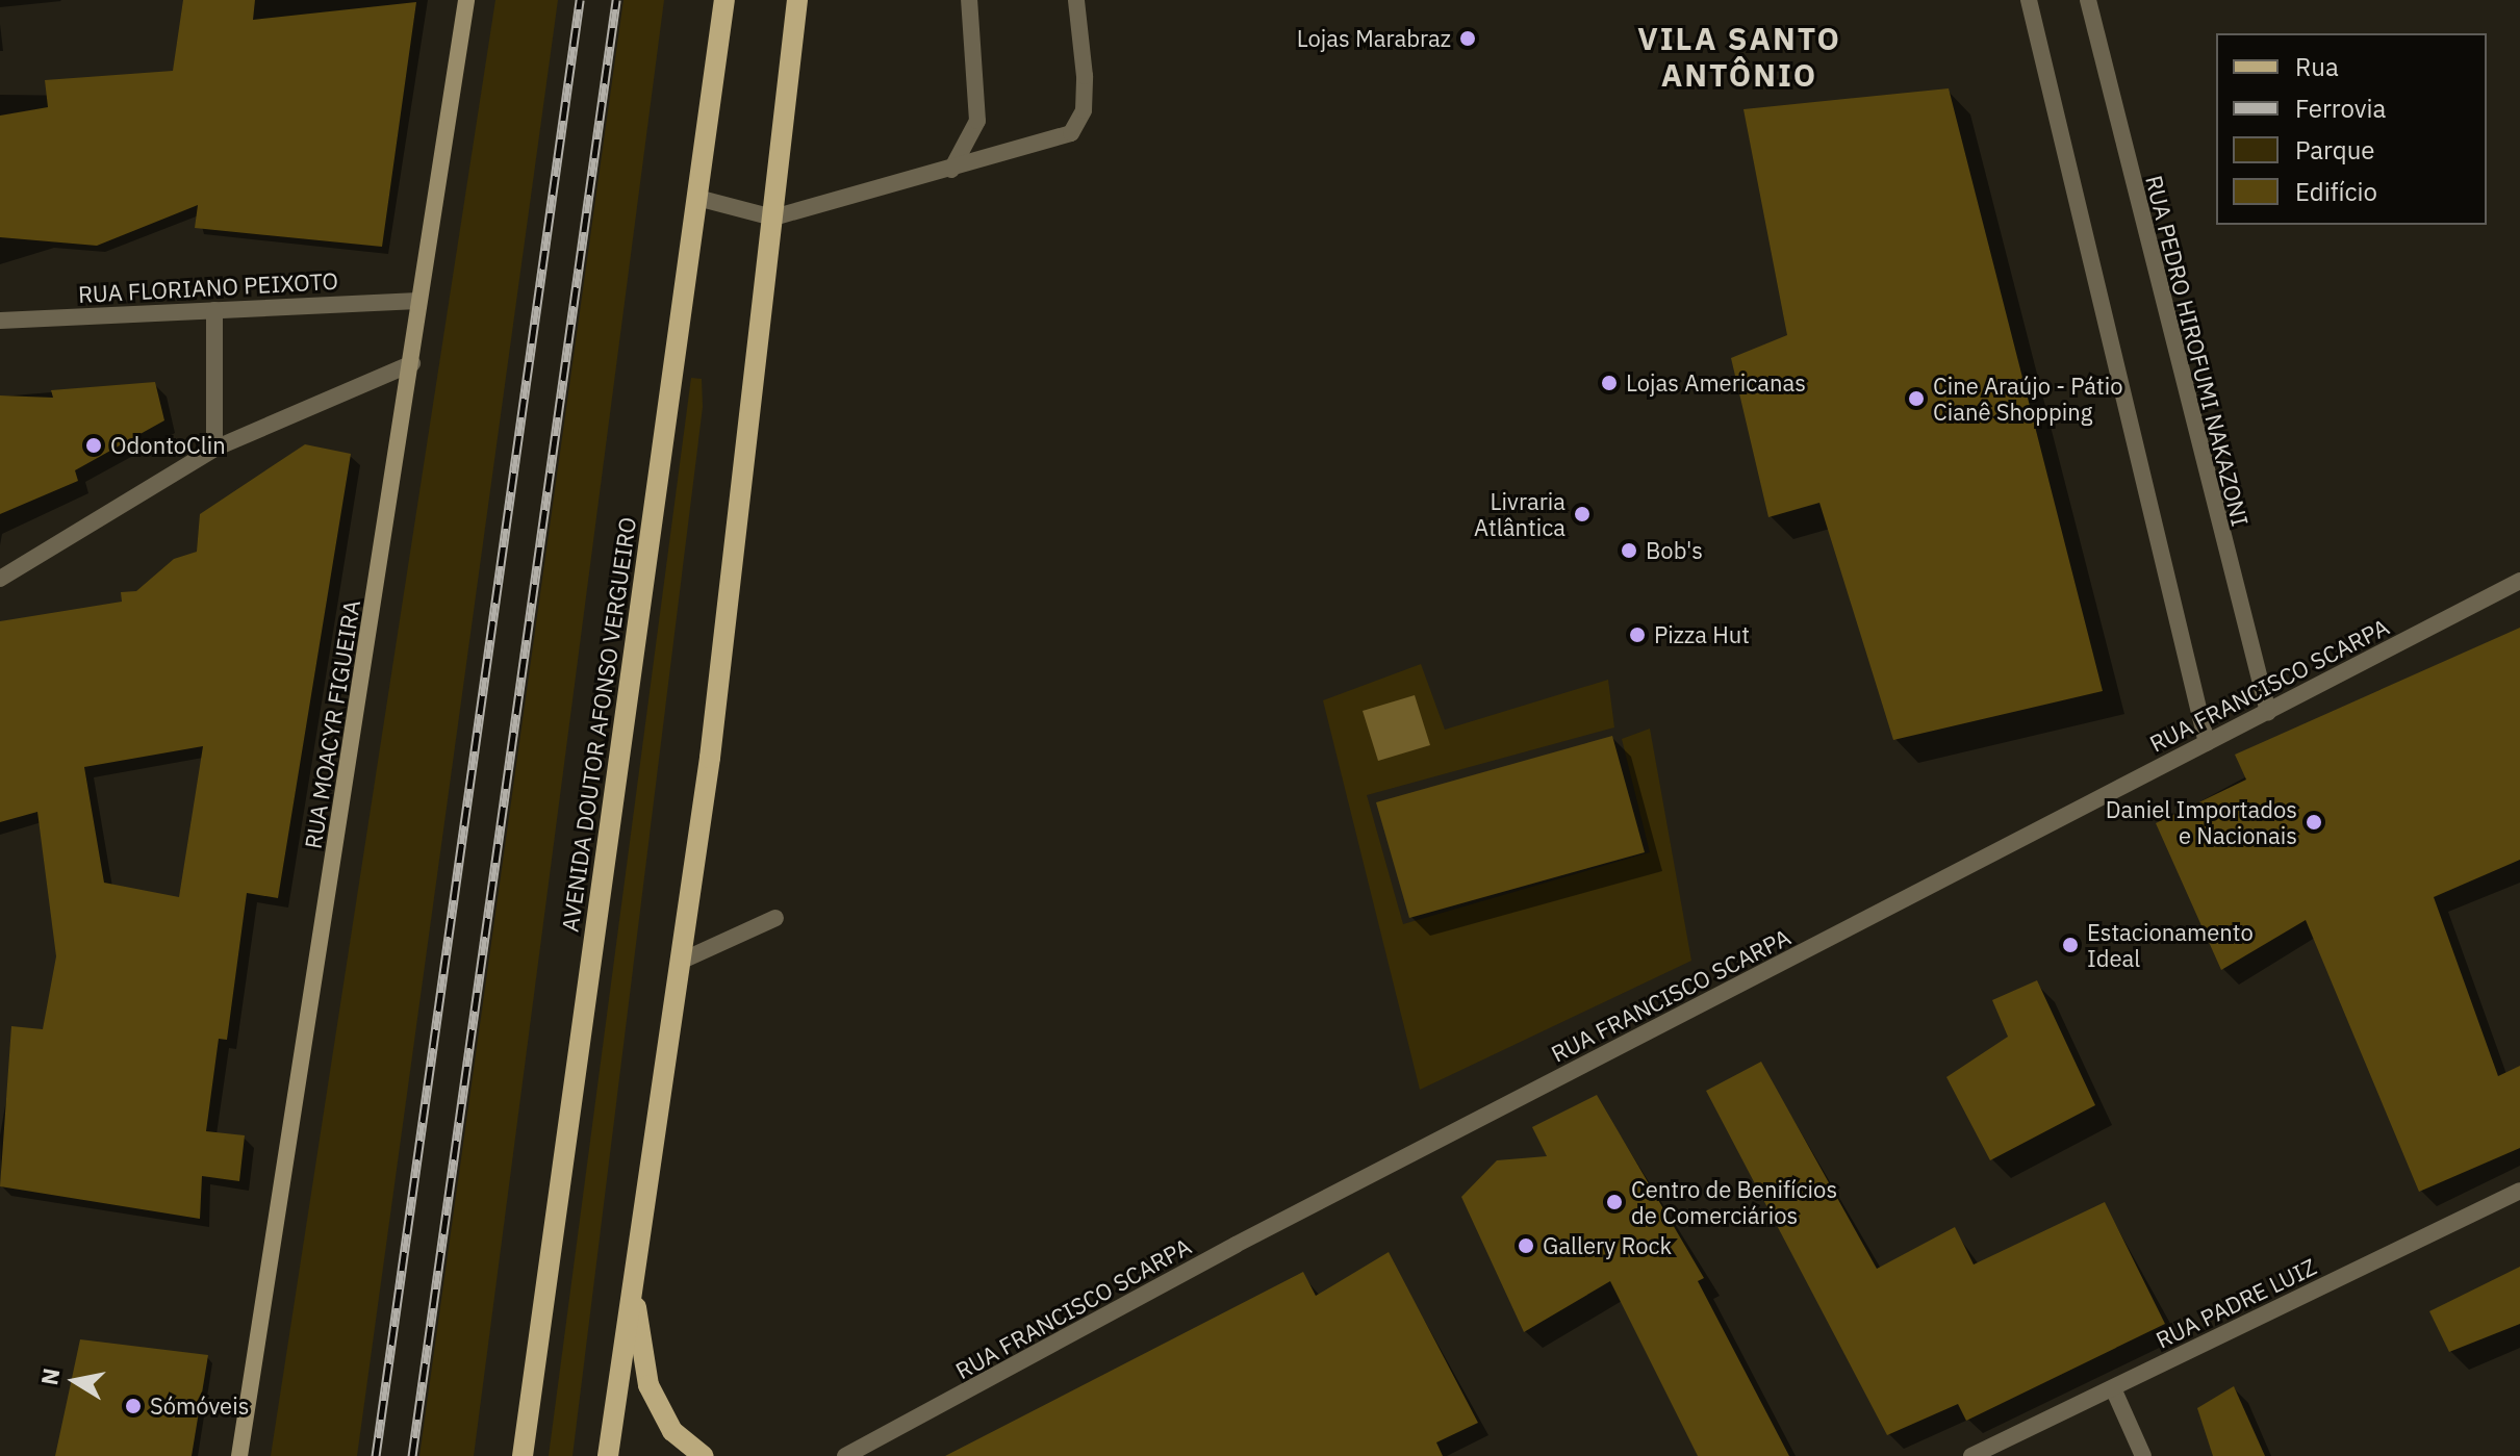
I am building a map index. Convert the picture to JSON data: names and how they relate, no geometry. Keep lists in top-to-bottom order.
{
  "streets": {
    "main road": ["RUA MOACYR FIGUEIRA", "AVENIDA DOUTOR AFONSO VERGUEIRO"],
    "street": [
      "RUA FLORIANO PEIXOTO",
      "RUA PEDRO HIROFUMI NAKAZONI",
      "RUA FRANCISCO SCARPA",
      "RUA PADRE LUIZ"
    ]
  },
  "crossings": [
    ["RUA FLORIANO PEIXOTO", "RUA MOACYR FIGUEIRA"],
    ["RUA PEDRO HIROFUMI NAKAZONI", "RUA FRANCISCO SCARPA"]
  ],
  "districts": ["VILA SANTO ANTÔNIO"],
  "places": [
    "Lojas Marabraz",
    "Lojas Americanas",
    "Cine Araújo - Pátio Cianê Shopping",
    "OdontoClin",
    "Livraria Atlântica",
    "Bob's",
    "Pizza Hut",
    "Daniel Importados e Nacionais",
    "Estacionamento Ideal",
    "Centro de Benifícios de Comerciários",
    "Gallery Rock",
    "Sómóveis"
  ],
  "legend": [
    "Rua",
    "Ferrovia",
    "Parque",
    "Edifício"
  ],
  "north": "left"
}
